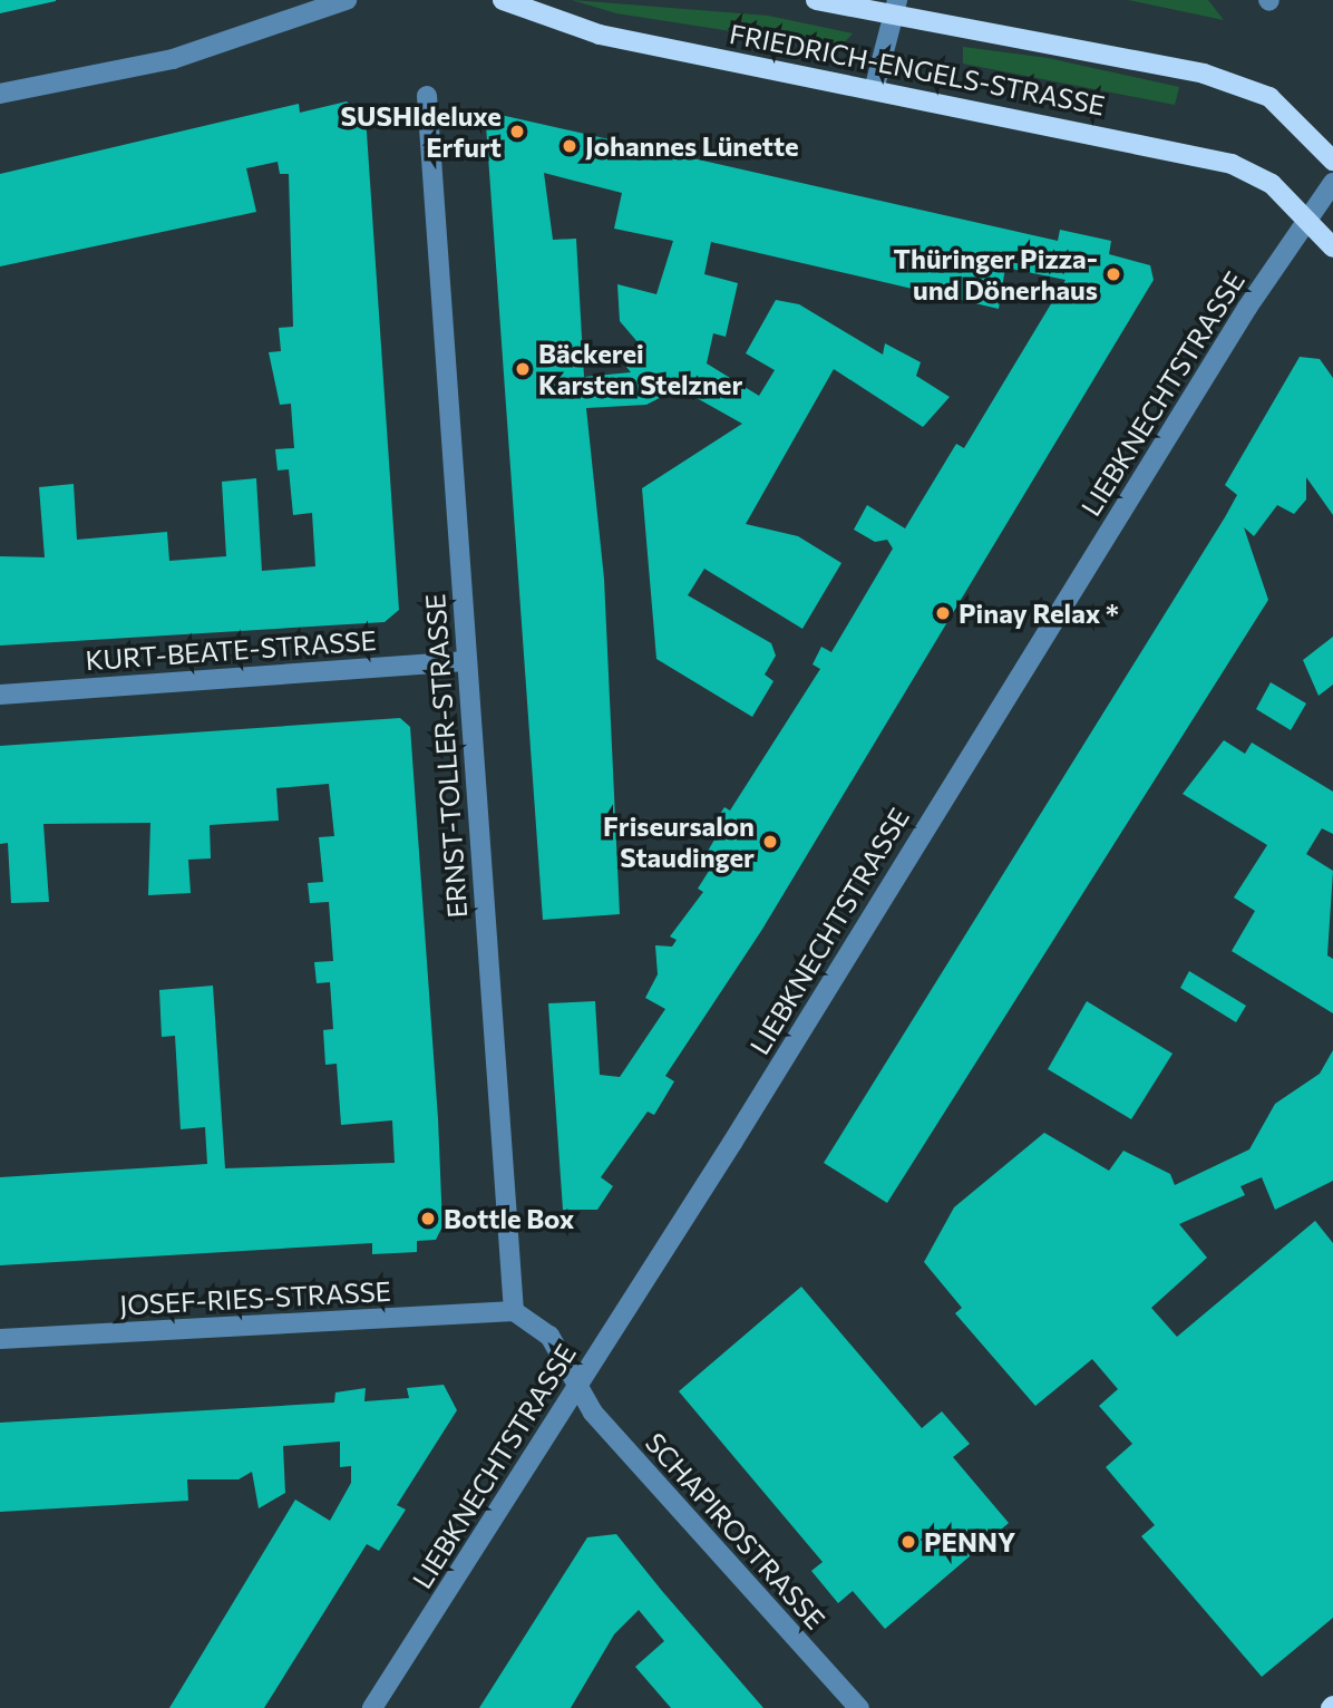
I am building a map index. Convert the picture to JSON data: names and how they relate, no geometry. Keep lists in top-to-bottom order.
{
  "streets": {
    "main road": ["FRIEDRICH-ENGELS-STRASSE"],
    "street": [
      "LIEBKNECHTSTRASSE",
      "KURT-BEATE-STRASSE",
      "ERNST-TOLLER-STRASSE",
      "JOSEF-RIES-STRASSE",
      "SCHAPIROSTRASSE"
    ]
  },
  "crossings": [
    ["FRIEDRICH-ENGELS-STRASSE", "LIEBKNECHTSTRASSE"],
    ["LIEBKNECHTSTRASSE", "SCHAPIROSTRASSE"],
    ["KURT-BEATE-STRASSE", "ERNST-TOLLER-STRASSE"],
    ["ERNST-TOLLER-STRASSE", "JOSEF-RIES-STRASSE"]
  ],
  "places": [
    "SUSHIdeluxe Erfurt",
    "Johannes Lünette",
    "Thüringer Pizza- und Dönerhaus",
    "Bäckerei Karsten Stelzner",
    "Pinay Relax *",
    "Friseursalon Staudinger",
    "Bottle Box",
    "PENNY"
  ]
}
